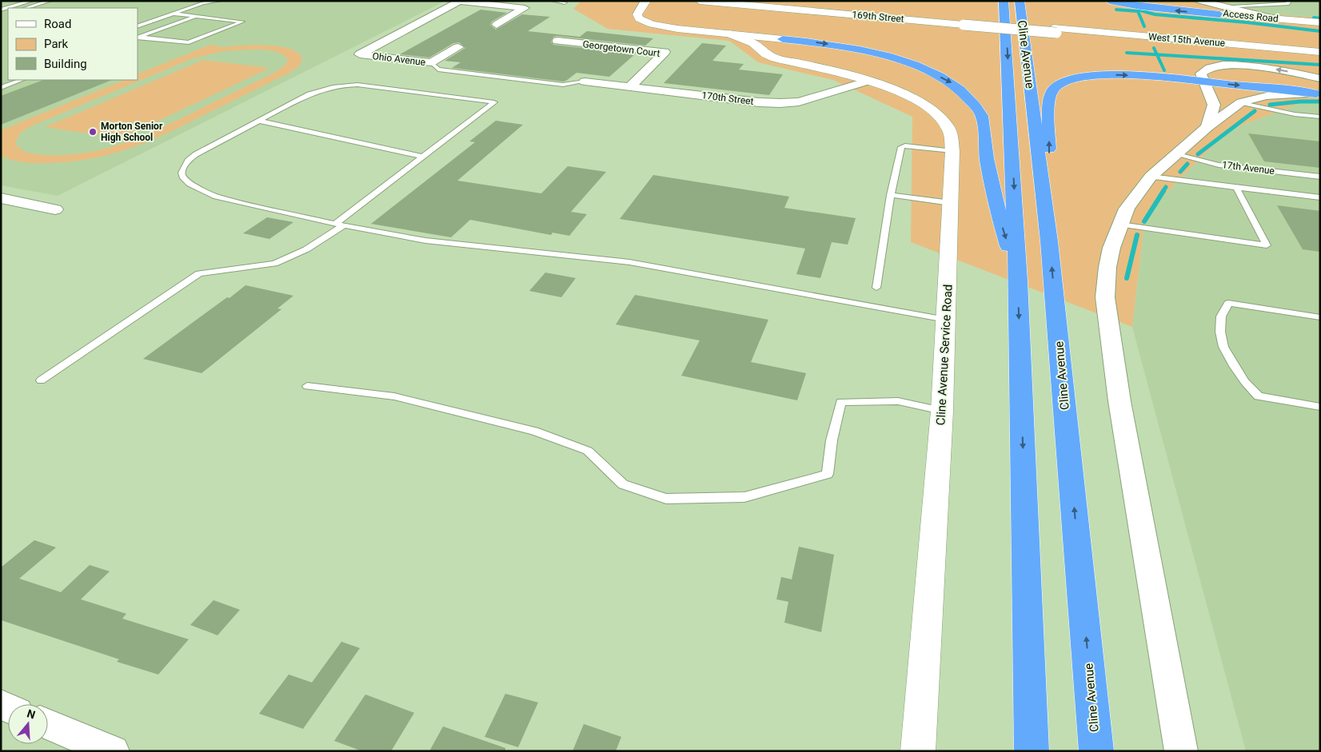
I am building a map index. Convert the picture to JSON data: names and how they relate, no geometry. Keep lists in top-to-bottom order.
{
  "streets": {
    "highway": ["Cline Avenue"],
    "main road": [
      "Access Road",
      "169th Street",
      "West 15th Avenue",
      "Cline Avenue Service Road"
    ],
    "street": ["Georgetown Court", "Ohio Avenue", "170th Street"],
    "lane": ["17th Avenue"]
  },
  "crossings": [
    ["169th Street", "West 15th Avenue"],
    ["Georgetown Court", "170th Street"],
    ["170th Street", "Cline Avenue Service Road"]
  ],
  "places": ["Morton Senior High School"],
  "legend": ["Road", "Park", "Building"],
  "north": "top"
}
